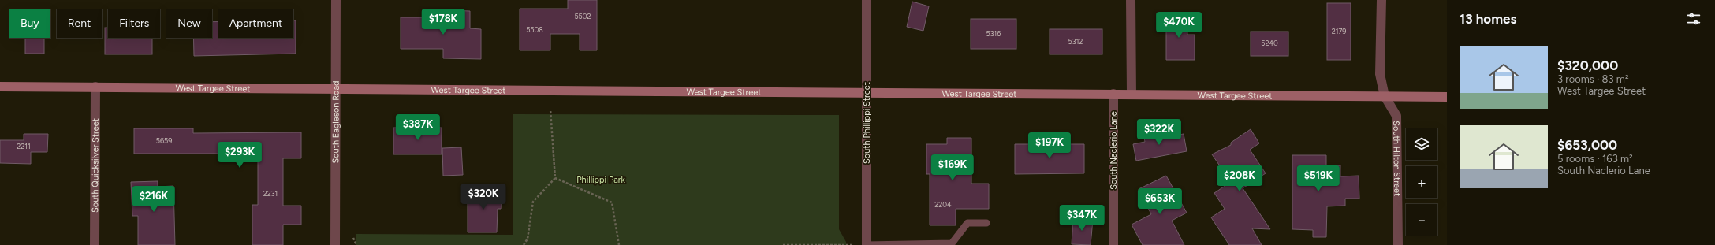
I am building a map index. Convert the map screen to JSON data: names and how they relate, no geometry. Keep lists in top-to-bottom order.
{
  "streets": {
    "street": [
      "West Targee Street",
      "South Eagleson Road",
      "South Phillippi Street",
      "South Naclerio Lane",
      "South Hilton Street",
      "South Quicksilver Street"
    ]
  },
  "crossings": [
    ["West Targee Street", "South Eagleson Road"],
    ["West Targee Street", "South Phillippi Street"],
    ["West Targee Street", "South Naclerio Lane"],
    ["West Targee Street", "South Hilton Street"],
    ["West Targee Street", "South Quicksilver Street"]
  ],
  "parks": ["Phillippi Park"],
  "house_numbers": [
    "5502",
    "5508",
    "2179",
    "5316",
    "5312",
    "5240",
    "5659",
    "2211",
    "2231",
    "2204"
  ],
  "page": {
    "heading": "13 homes",
    "price": [
      "$178K",
      "$470K",
      "$387K",
      "$322K",
      "$197K",
      "$293K",
      "$169K",
      "$208K",
      "$519K",
      "$320K",
      "$216K",
      "$653K",
      "$347K"
    ],
    "chip": [
      "Buy",
      "Rent",
      "Filters",
      "New",
      "Apartment"
    ],
    "list": [
      {
        "name": "$320,000",
        "note": "3 rooms · 83 m² · West Targee Street"
      },
      {
        "name": "$653,000",
        "note": "5 rooms · 163 m² · South Naclerio Lane"
      }
    ],
    "map_buttons": ["+", "−"]
  }
}
